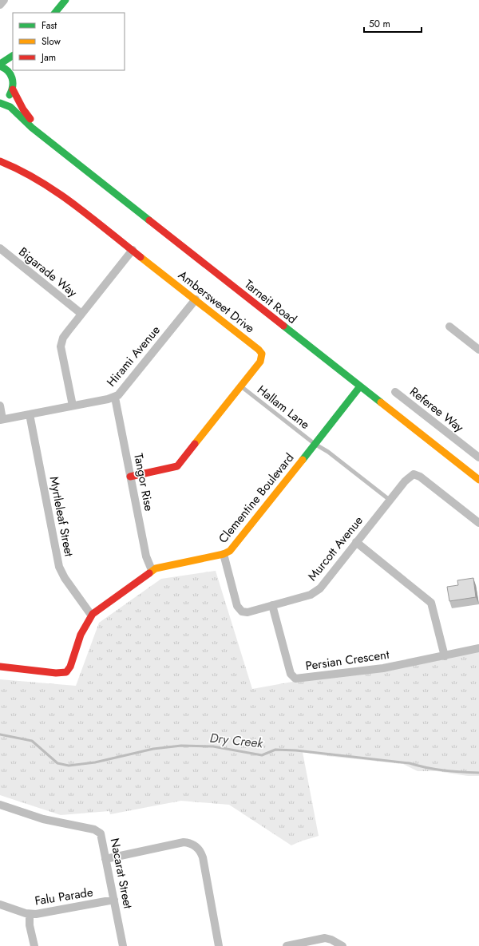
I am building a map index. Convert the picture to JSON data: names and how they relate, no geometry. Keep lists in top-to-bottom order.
{
  "streets": {
    "street": [
      "Bigarade Way",
      "Ambersweet Drive",
      "Tarneit Road",
      "Hirami Avenue",
      "Referee Way",
      "Tangor Rise",
      "Clementine Boulevard",
      "Myrtleleaf Street",
      "Murcott Avenue",
      "Persian Crescent",
      "Nacarat Street",
      "Falu Parade"
    ],
    "lane": ["Hallam Lane"]
  },
  "crossings": [
    ["Bigarade Way", "Ambersweet Drive"],
    ["Bigarade Way", "Hirami Avenue"],
    ["Ambersweet Drive", "Hirami Avenue"],
    ["Ambersweet Drive", "Hallam Lane"],
    ["Ambersweet Drive", "Tangor Rise"],
    ["Tarneit Road", "Clementine Boulevard"],
    ["Hirami Avenue", "Tangor Rise"],
    ["Hirami Avenue", "Myrtleleaf Street"],
    ["Hallam Lane", "Clementine Boulevard"],
    ["Hallam Lane", "Murcott Avenue"],
    ["Tangor Rise", "Clementine Boulevard"],
    ["Clementine Boulevard", "Myrtleleaf Street"],
    ["Clementine Boulevard", "Murcott Avenue"],
    ["Murcott Avenue", "Persian Crescent"],
    ["Nacarat Street", "Falu Parade"]
  ],
  "water": ["Dry Creek"],
  "legend": ["Fast", "Slow", "Jam"],
  "scale_bar": "50 m"
}
